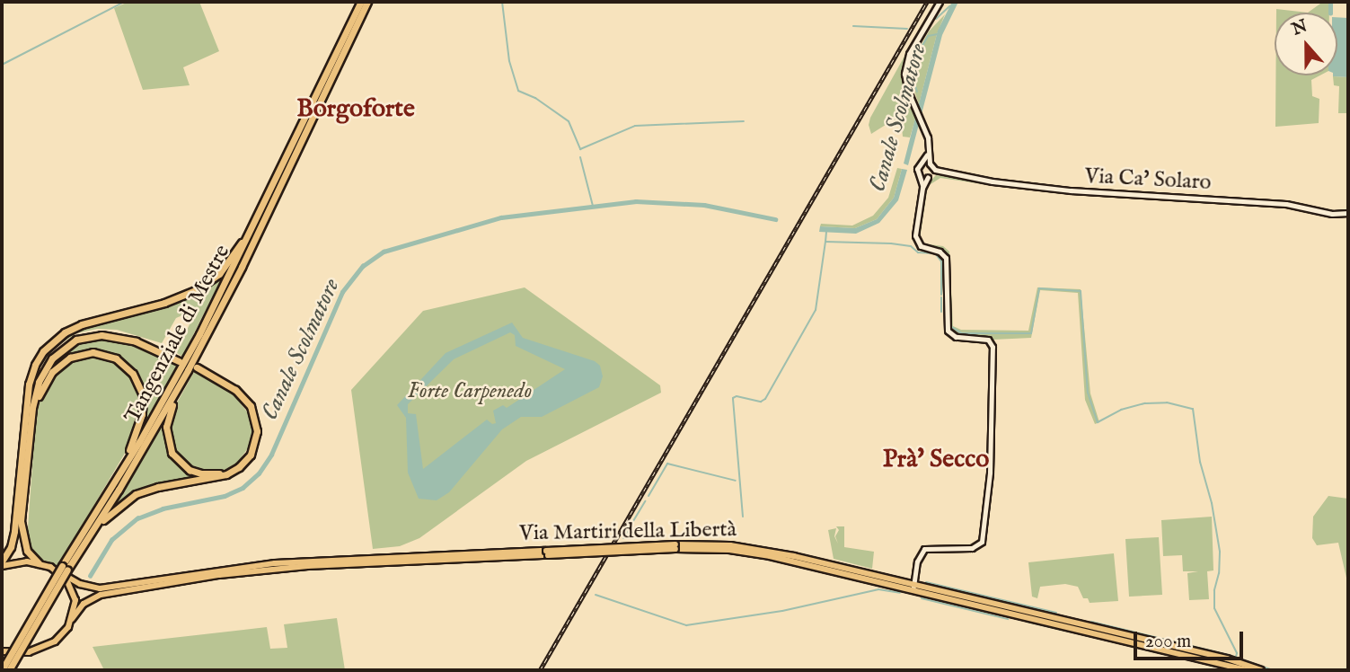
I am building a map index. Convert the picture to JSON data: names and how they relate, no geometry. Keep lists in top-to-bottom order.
{
  "streets": {
    "highway": ["Tangenziale di Mestre"],
    "main road": ["Via Martiri della Libertà"],
    "street": ["Via Ca' Solaro"]
  },
  "crossings": [
    ["Tangenziale di Mestre", "Via Martiri della Libertà"]
  ],
  "districts": ["Borgoforte", "Prà' Secco"],
  "water": ["Canale Scolmatore"],
  "parks": ["Forte Carpenedo"],
  "scale_bar": "200 m",
  "north": "top"
}
